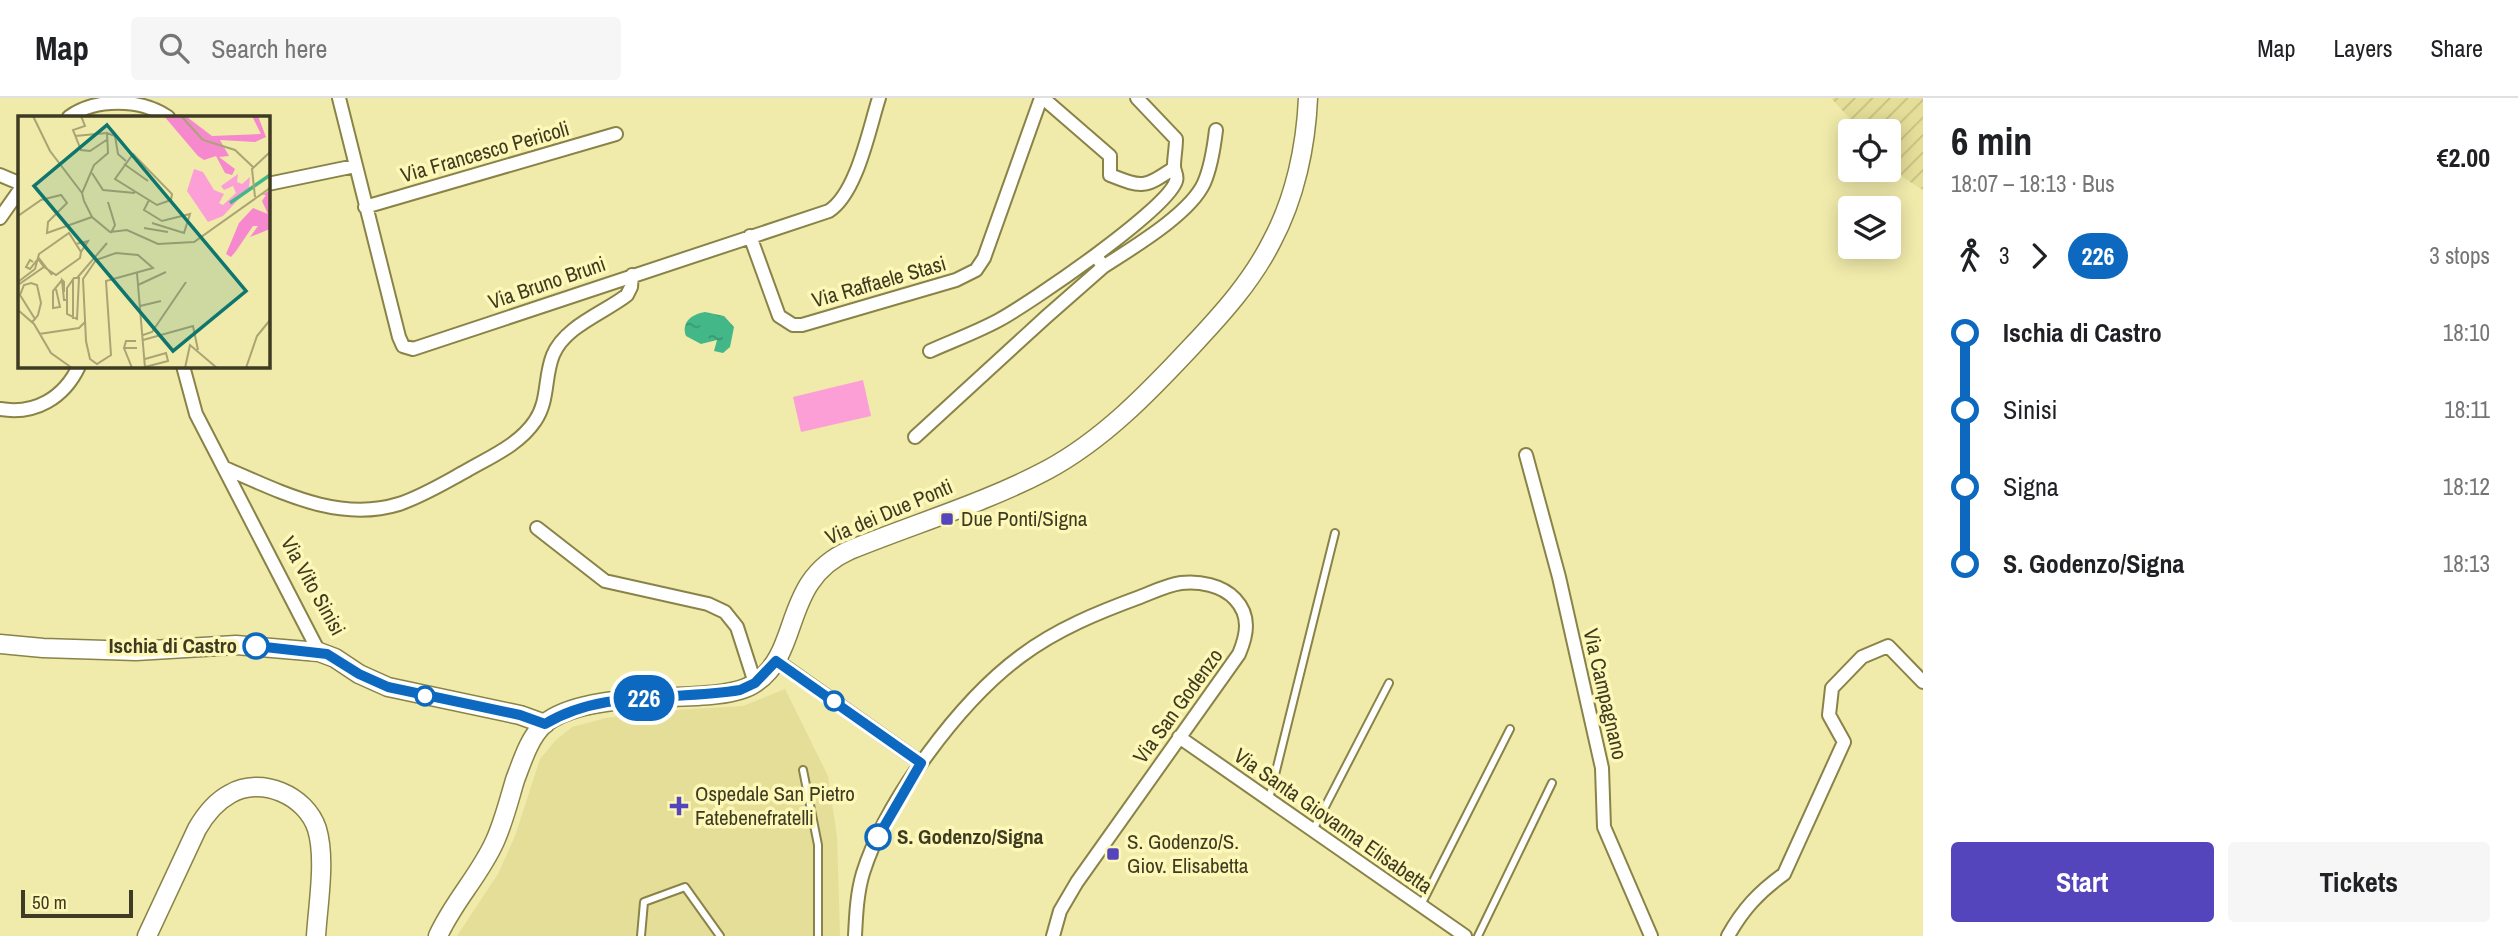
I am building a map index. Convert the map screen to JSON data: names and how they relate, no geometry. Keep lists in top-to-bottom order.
{
  "streets": {
    "street": [
      "Via Francesco Pericoli",
      "Via Raffaele Stasi",
      "Via Bruno Bruni",
      "Via dei Due Ponti",
      "Via Vito Sinisi",
      "Via Campagnano",
      "Via San Godenzo",
      "Via Santa Giovanna Elisabetta"
    ]
  },
  "crossings": [
    ["Via Francesco Pericoli", "Via Bruno Bruni"],
    ["Via Raffaele Stasi", "Via Bruno Bruni"],
    ["Via dei Due Ponti", "Via Vito Sinisi"],
    ["Via San Godenzo", "Via Santa Giovanna Elisabetta"]
  ],
  "places": {
    "transit": ["Due Ponti/Signa", "S. Godenzo/S. Giov. Elisabetta"],
    "other": ["Ischia di Castro", "S. Godenzo/Signa"],
    "health": ["Ospedale San Pietro Fatebenefratelli"]
  },
  "lines": ["bus line 226"],
  "scale_bar": "50 m",
  "page": {
    "header": "Map",
    "search": "Search here",
    "nav": ["Map", "Layers", "Share"],
    "on_map": "226",
    "heading": ["6 min", "18:07 – 18:13 · Bus", "€2.00"],
    "legs": ["3", "226", "3 stops"],
    "list": [
      {
        "name": "Ischia di Castro",
        "value": "18:10"
      },
      {
        "name": "Sinisi",
        "value": "18:11"
      },
      {
        "name": "Signa",
        "value": "18:12"
      },
      {
        "name": "S. Godenzo/Signa",
        "value": "18:13"
      }
    ],
    "buttons": ["Start", "Tickets"],
    "scale": "50 m"
  }
}
